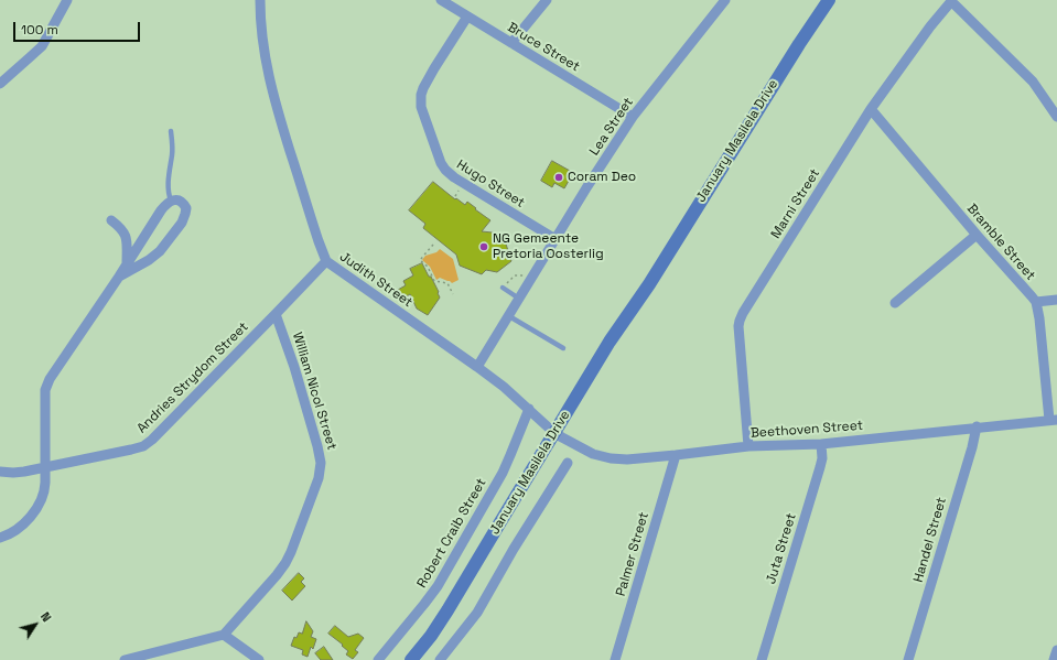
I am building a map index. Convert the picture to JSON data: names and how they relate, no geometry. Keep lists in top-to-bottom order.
{
  "streets": {
    "main road": ["January Masilela Drive"],
    "street": [
      "Bruce Street",
      "Lea Street",
      "Hugo Street",
      "Marni Street",
      "Bramble Street",
      "Judith Street",
      "Andries Strydom Street",
      "William Nicol Street",
      "Beethoven Street",
      "Robert Craib Street",
      "Handel Street",
      "Juta Street",
      "Palmer Street"
    ]
  },
  "crossings": [
    ["Bruce Street", "Lea Street"],
    ["Bruce Street", "Hugo Street"],
    ["Lea Street", "Hugo Street"],
    ["Lea Street", "Judith Street"],
    ["January Masilela Drive", "Judith Street"],
    ["January Masilela Drive", "Beethoven Street"],
    ["Marni Street", "Bramble Street"],
    ["Marni Street", "Beethoven Street"],
    ["Judith Street", "Andries Strydom Street"],
    ["Judith Street", "Beethoven Street"],
    ["Judith Street", "Robert Craib Street"],
    ["Andries Strydom Street", "William Nicol Street"],
    ["Beethoven Street", "Handel Street"],
    ["Beethoven Street", "Juta Street"],
    ["Beethoven Street", "Palmer Street"]
  ],
  "places": ["Coram Deo", "NG Gemeente Pretoria Oosterlig"],
  "scale_bar": "100 m",
  "north": "top right"
}
